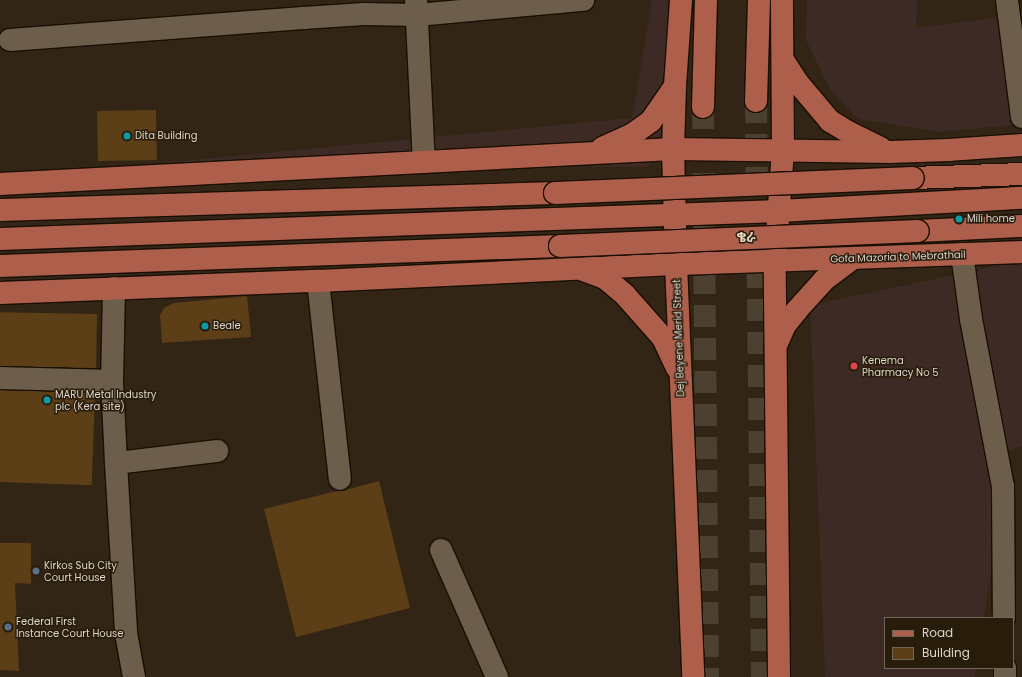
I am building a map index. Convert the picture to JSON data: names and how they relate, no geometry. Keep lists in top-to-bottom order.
{
  "streets": {
    "main road": ["Gofa Mazoria to Mebrathail", "Dej Beyene Merid Street"]
  },
  "crossings": [
    ["Gofa Mazoria to Mebrathail", "Dej Beyene Merid Street"]
  ],
  "districts": ["ቄራ"],
  "places": [
    "Dita Building",
    "Mili home",
    "Beale",
    "Kenema Pharmacy No 5",
    "MARU Metal Industry plc (Kera site)",
    "Kirkos Sub City Court House",
    "Federal First Instance Court House"
  ],
  "legend": ["Road", "Building"]
}
